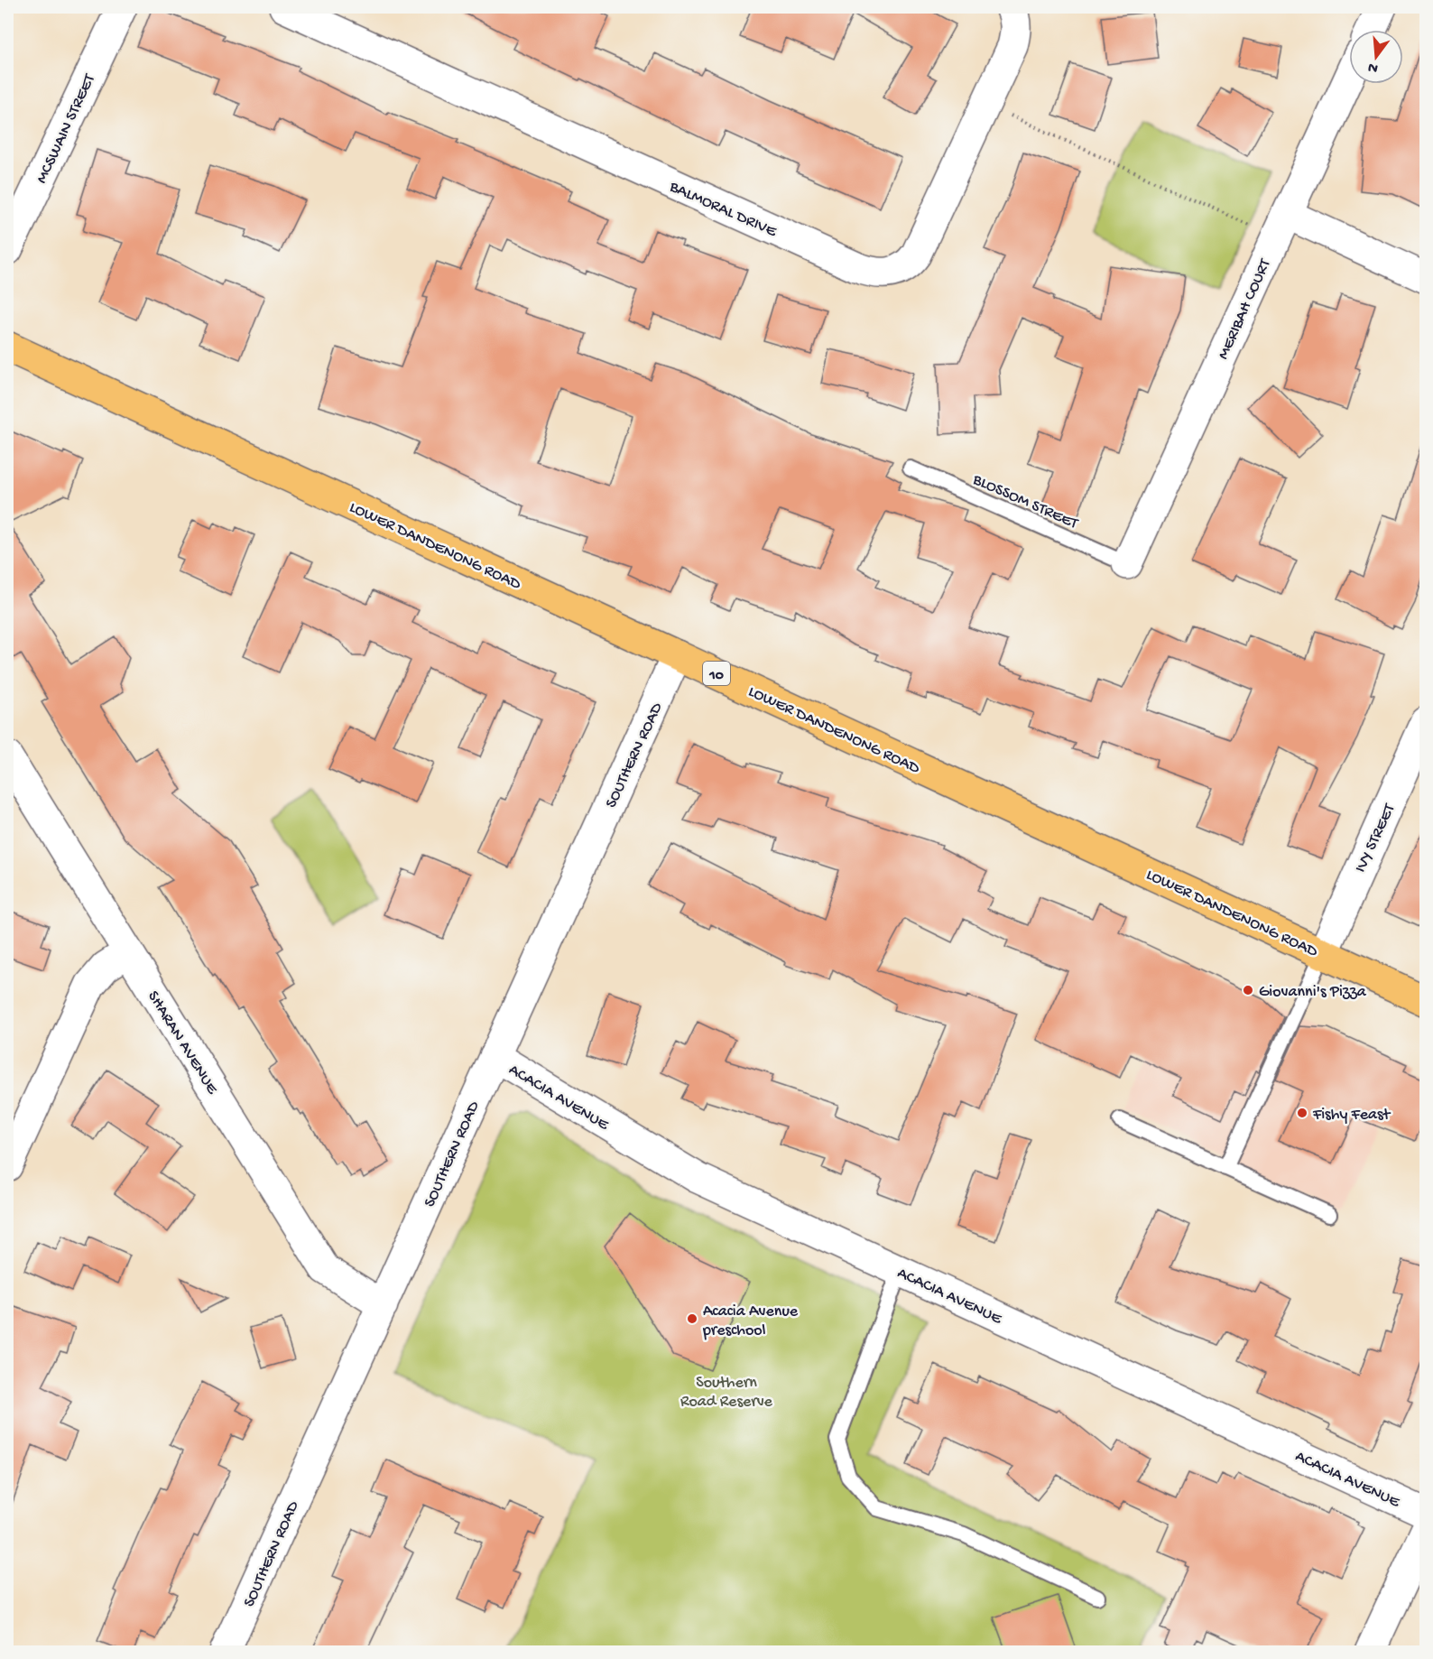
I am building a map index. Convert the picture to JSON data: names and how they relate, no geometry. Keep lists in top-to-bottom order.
{
  "streets": {
    "highway": ["LOWER DANDENONG ROAD", "10"],
    "street": [
      "MCSWAIN STREET",
      "BALMORAL DRIVE",
      "MERIBAH COURT",
      "SOUTHERN ROAD",
      "IVY STREET",
      "SHARAN AVENUE",
      "ACACIA AVENUE"
    ],
    "lane": ["BLOSSOM STREET"]
  },
  "crossings": [
    ["MERIBAH COURT", "BLOSSOM STREET"],
    ["LOWER DANDENONG ROAD", "SOUTHERN ROAD"],
    ["LOWER DANDENONG ROAD", "IVY STREET"],
    ["SOUTHERN ROAD", "SHARAN AVENUE"],
    ["SOUTHERN ROAD", "ACACIA AVENUE"]
  ],
  "parks": ["Southern Road Reserve"],
  "places": ["Giovanni's Pizza", "Fishy Feast", "Acacia Avenue preschool"],
  "north": "bottom"
}
